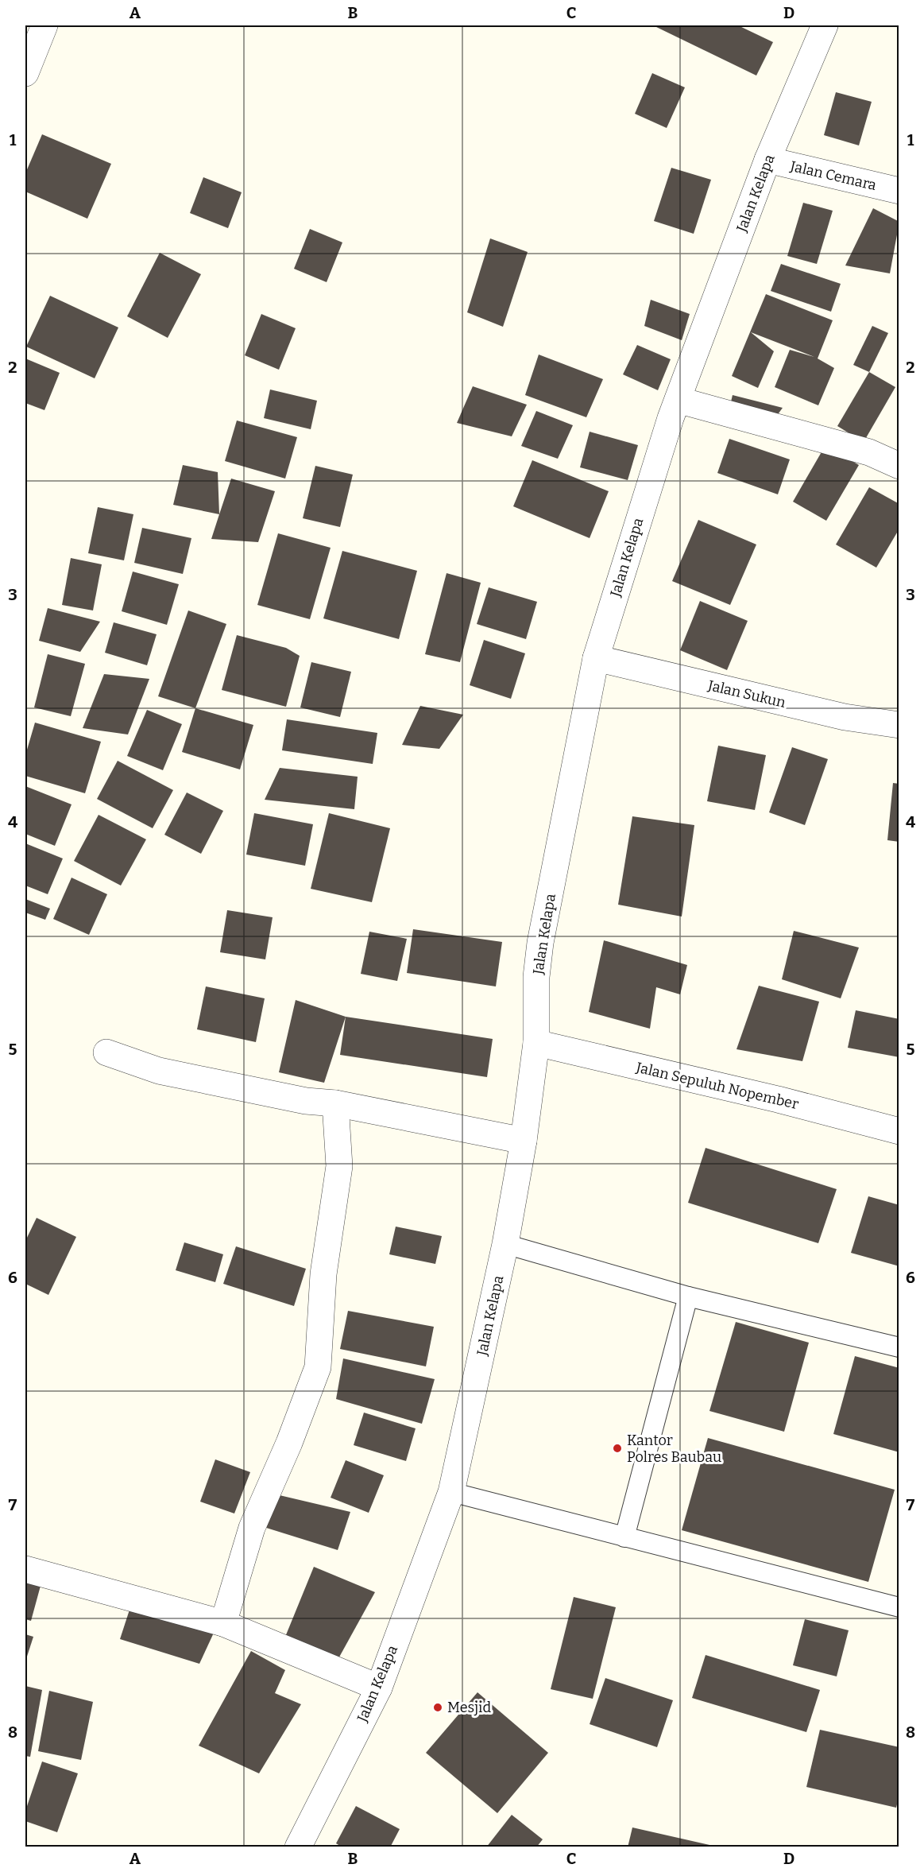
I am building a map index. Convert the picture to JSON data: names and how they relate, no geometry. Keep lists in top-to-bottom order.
{
  "streets": {
    "street": [
      "Jalan Cemara",
      "Jalan Kelapa",
      "Jalan Sukun",
      "Jalan Sepuluh Nopember"
    ]
  },
  "crossings": [
    ["Jalan Cemara", "Jalan Kelapa"],
    ["Jalan Kelapa", "Jalan Sukun"],
    ["Jalan Kelapa", "Jalan Sepuluh Nopember"]
  ],
  "places": ["Kantor Polres Baubau", "Mesjid"],
  "grid": {
    "columns": [
      "A",
      "B",
      "C",
      "D"
    ],
    "rows": [
      "1",
      "2",
      "3",
      "4",
      "5",
      "6",
      "7",
      "8"
    ]
  }
}
